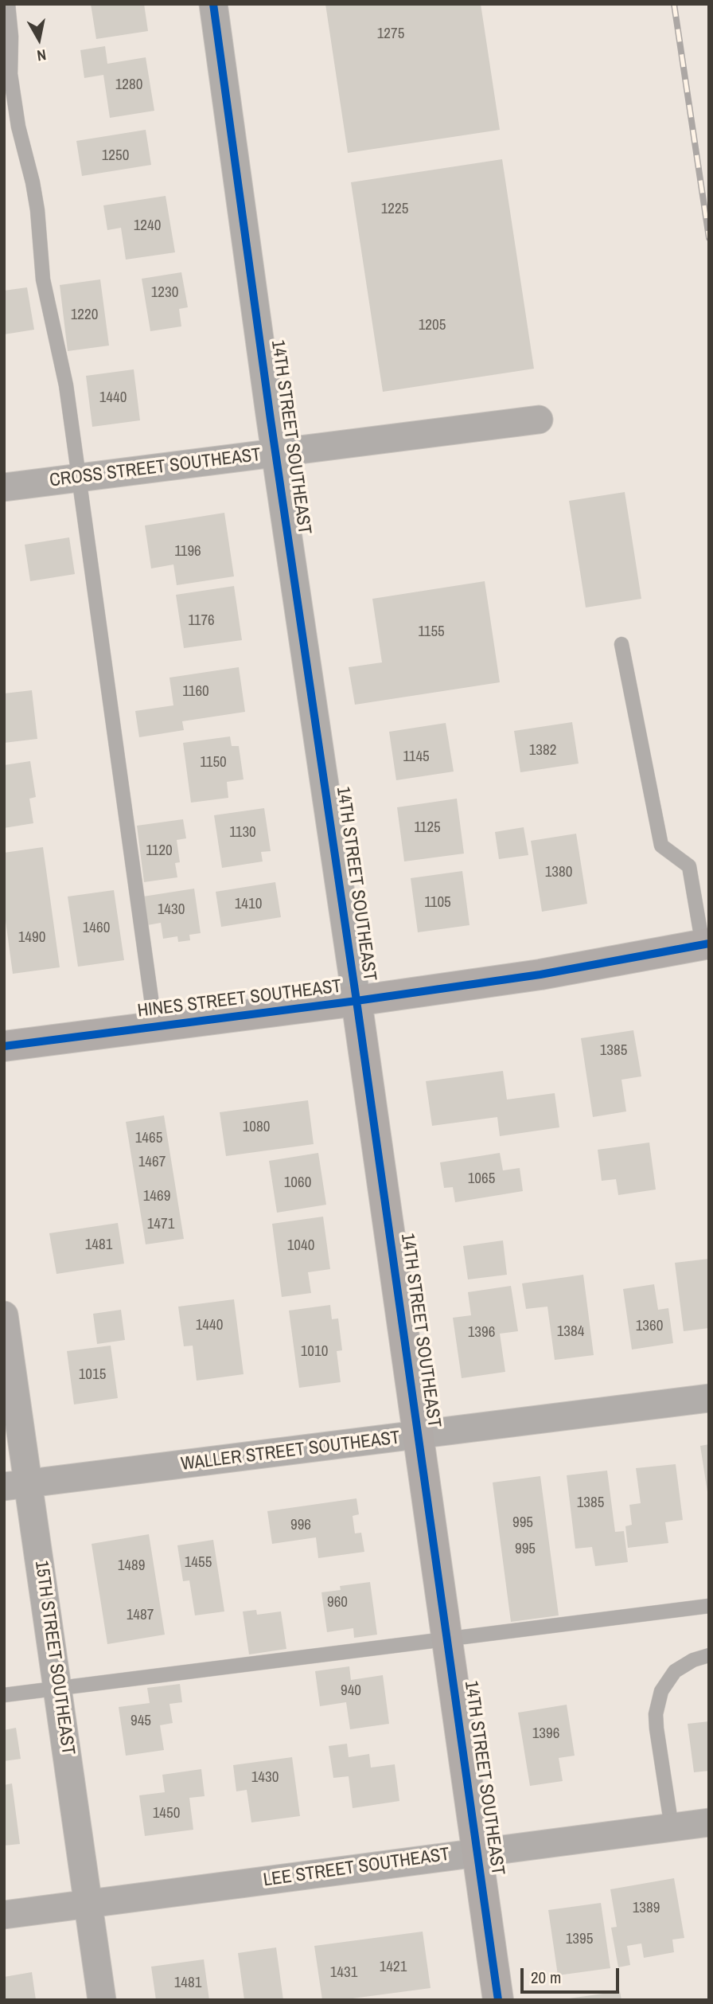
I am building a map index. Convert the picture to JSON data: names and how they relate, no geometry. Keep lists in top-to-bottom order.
{
  "streets": {
    "street": [
      "14TH STREET SOUTHEAST",
      "CROSS STREET SOUTHEAST",
      "HINES STREET SOUTHEAST",
      "WALLER STREET SOUTHEAST",
      "15TH STREET SOUTHEAST",
      "LEE STREET SOUTHEAST"
    ]
  },
  "crossings": [
    ["14TH STREET SOUTHEAST", "CROSS STREET SOUTHEAST"],
    ["14TH STREET SOUTHEAST", "HINES STREET SOUTHEAST"],
    ["14TH STREET SOUTHEAST", "WALLER STREET SOUTHEAST"],
    ["14TH STREET SOUTHEAST", "LEE STREET SOUTHEAST"],
    ["WALLER STREET SOUTHEAST", "15TH STREET SOUTHEAST"],
    ["15TH STREET SOUTHEAST", "LEE STREET SOUTHEAST"]
  ],
  "house_numbers": [
    "1275",
    "1280",
    "1250",
    "1225",
    "1240",
    "1230",
    "1220",
    "1205",
    "1440",
    "1196",
    "1176",
    "1155",
    "1160",
    "1382",
    "1145",
    "1150",
    "1125",
    "1130",
    "1120",
    "1380",
    "1105",
    "1410",
    "1430",
    "1460",
    "1490",
    "1385",
    "1080",
    "1465",
    "1467",
    "1065",
    "1060",
    "1469",
    "1471",
    "1481",
    "1040",
    "1440",
    "1360",
    "1384",
    "1396",
    "1010",
    "1015",
    "1385",
    "995",
    "996",
    "995",
    "1455",
    "1489",
    "960",
    "1487",
    "940",
    "945",
    "1396",
    "1430",
    "1450",
    "1389",
    "1395",
    "1421",
    "1431",
    "1481"
  ],
  "scale_bar": "20 m",
  "north": "bottom"
}
